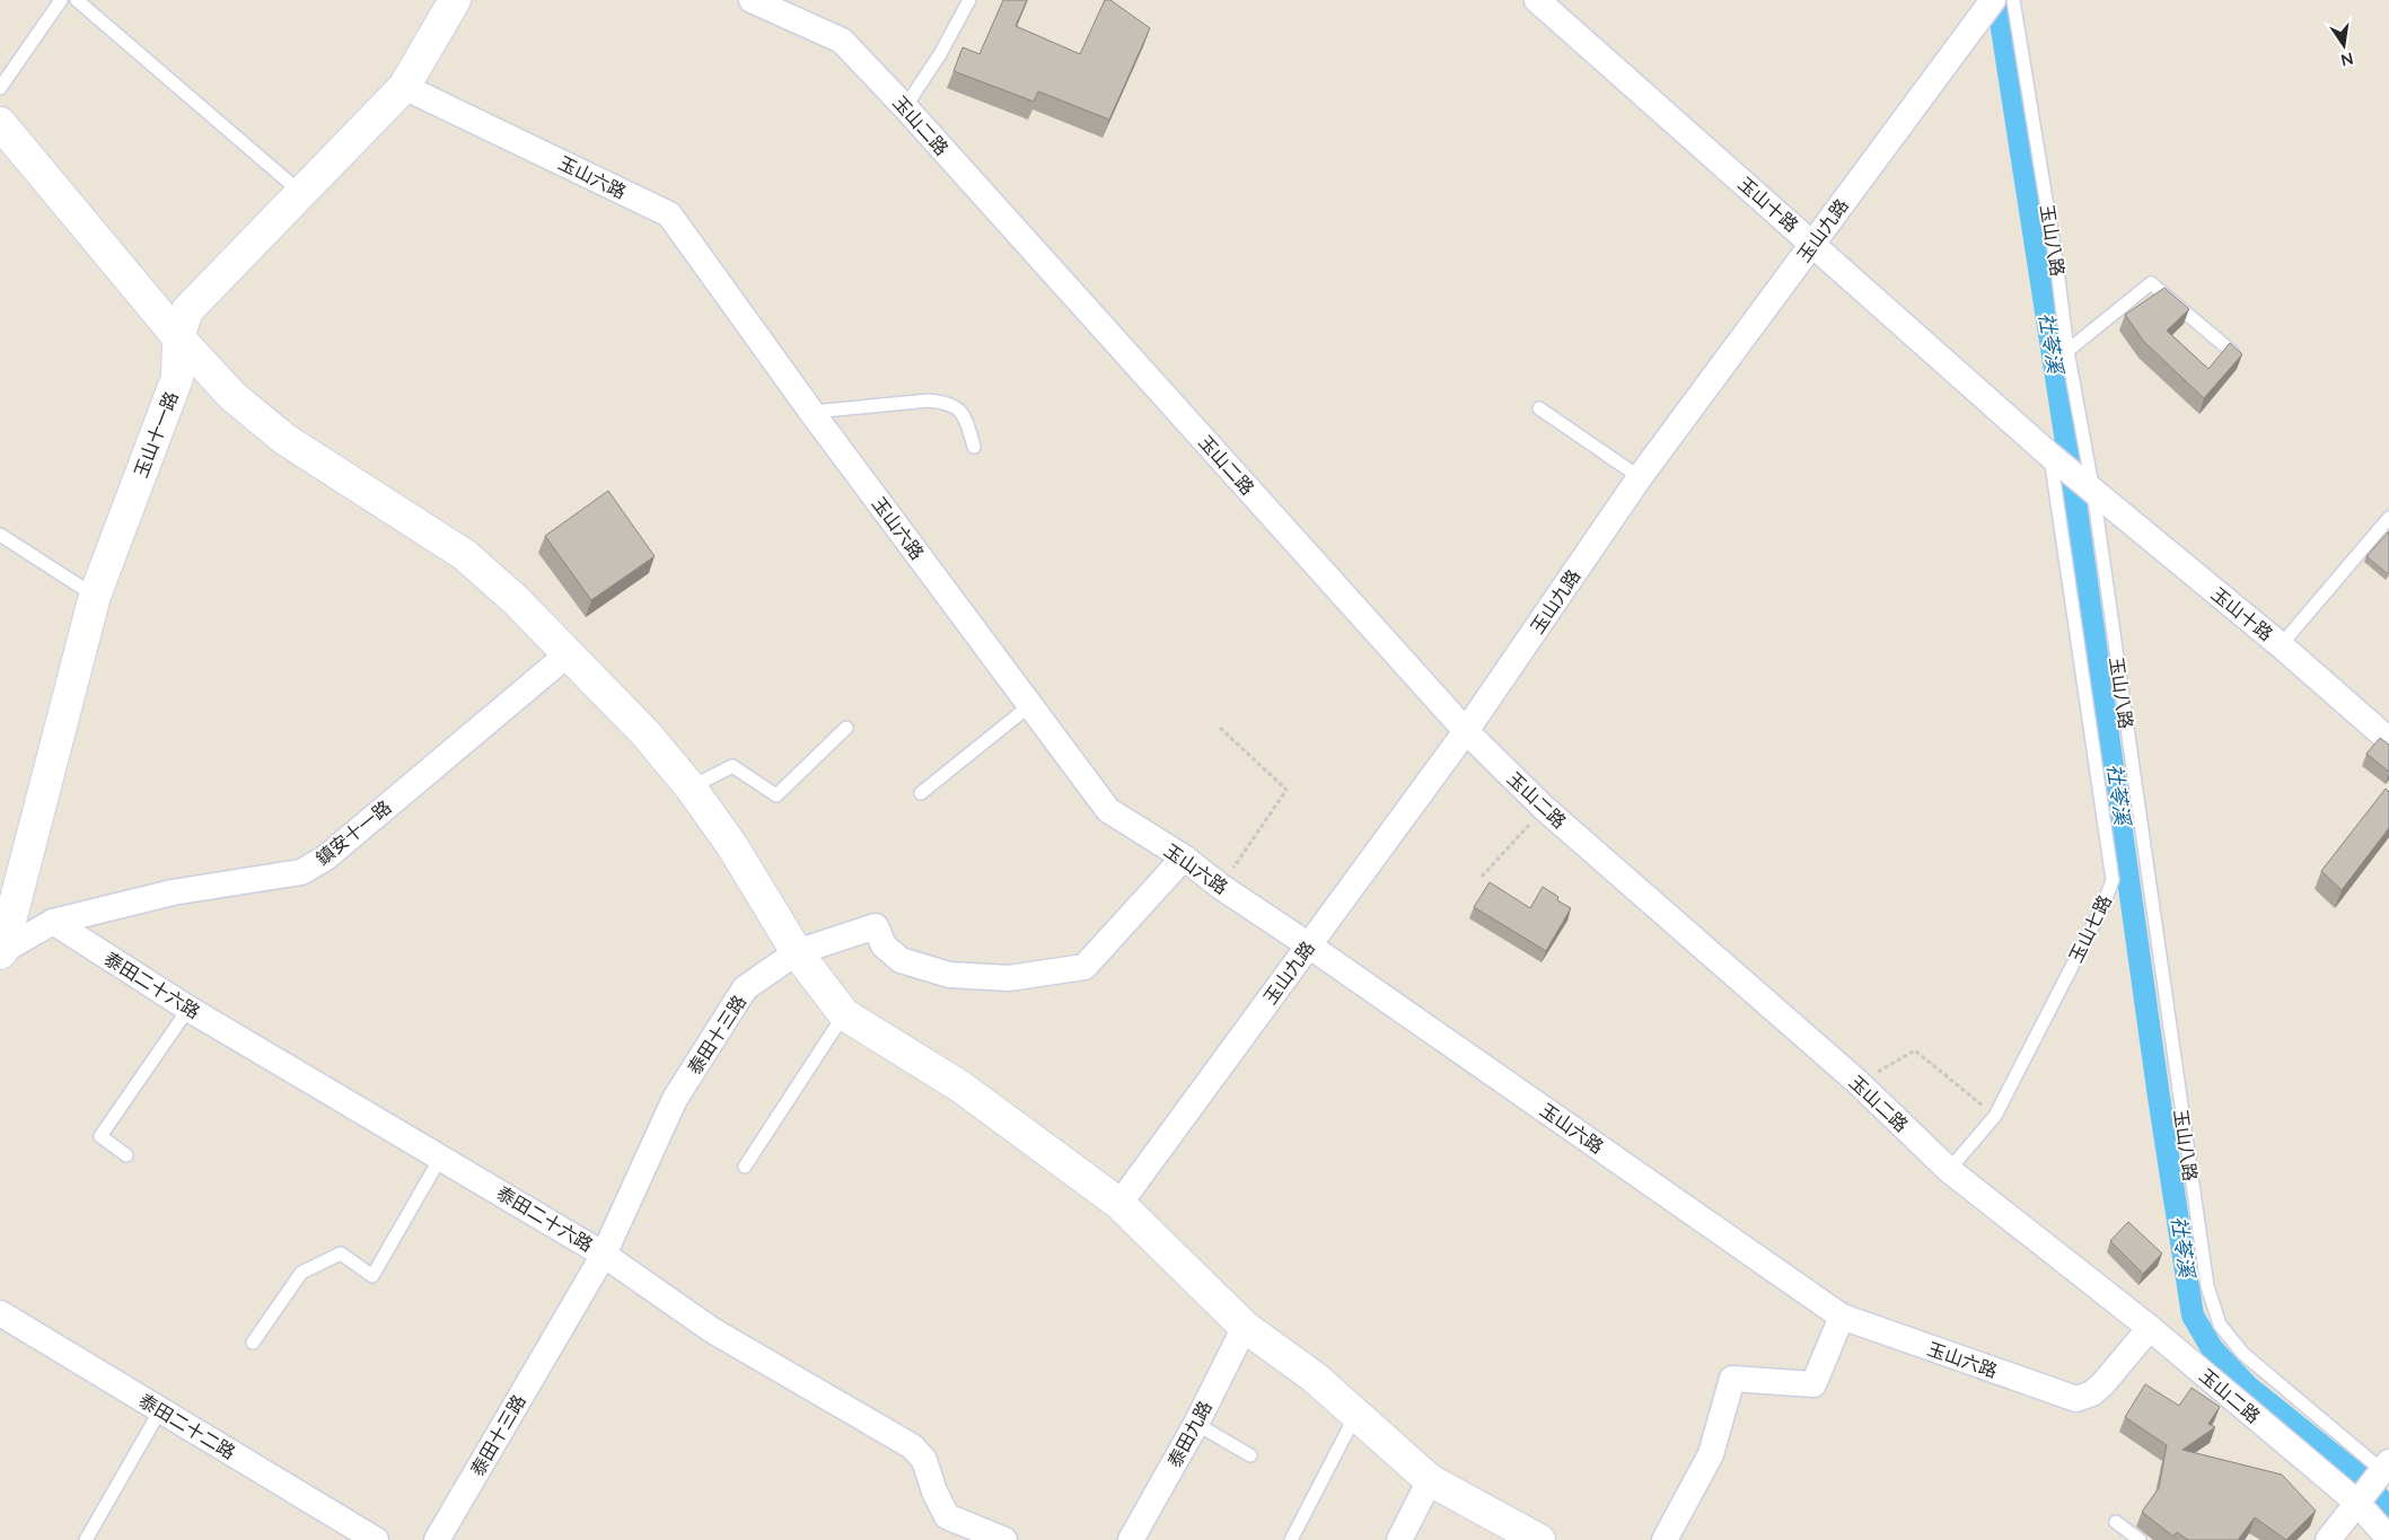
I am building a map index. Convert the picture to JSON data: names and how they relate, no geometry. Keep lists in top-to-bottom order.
{
  "streets": {
    "street": [
      "玉山二路",
      "玉山六路",
      "玉山十路",
      "玉山九路",
      "玉山十一路",
      "鎮安十一路",
      "泰田二十六路",
      "泰田十三路",
      "泰田二十二路",
      "泰田九路"
    ],
    "lane": ["玉山八路", "玉山七路"]
  },
  "crossings": [
    ["玉山二路", "玉山六路"],
    ["玉山二路", "玉山九路"],
    ["玉山二路", "玉山七路"],
    ["玉山六路", "玉山九路"],
    ["玉山六路", "玉山十一路"],
    ["玉山六路", "泰田十三路"],
    ["玉山十路", "玉山九路"],
    ["玉山十路", "玉山八路"],
    ["玉山十路", "玉山七路"],
    ["玉山十一路", "鎮安十一路"],
    ["鎮安十一路", "泰田二十六路"],
    ["泰田二十六路", "泰田十三路"]
  ],
  "water": ["社苓溪"],
  "north": "bottom"
}
